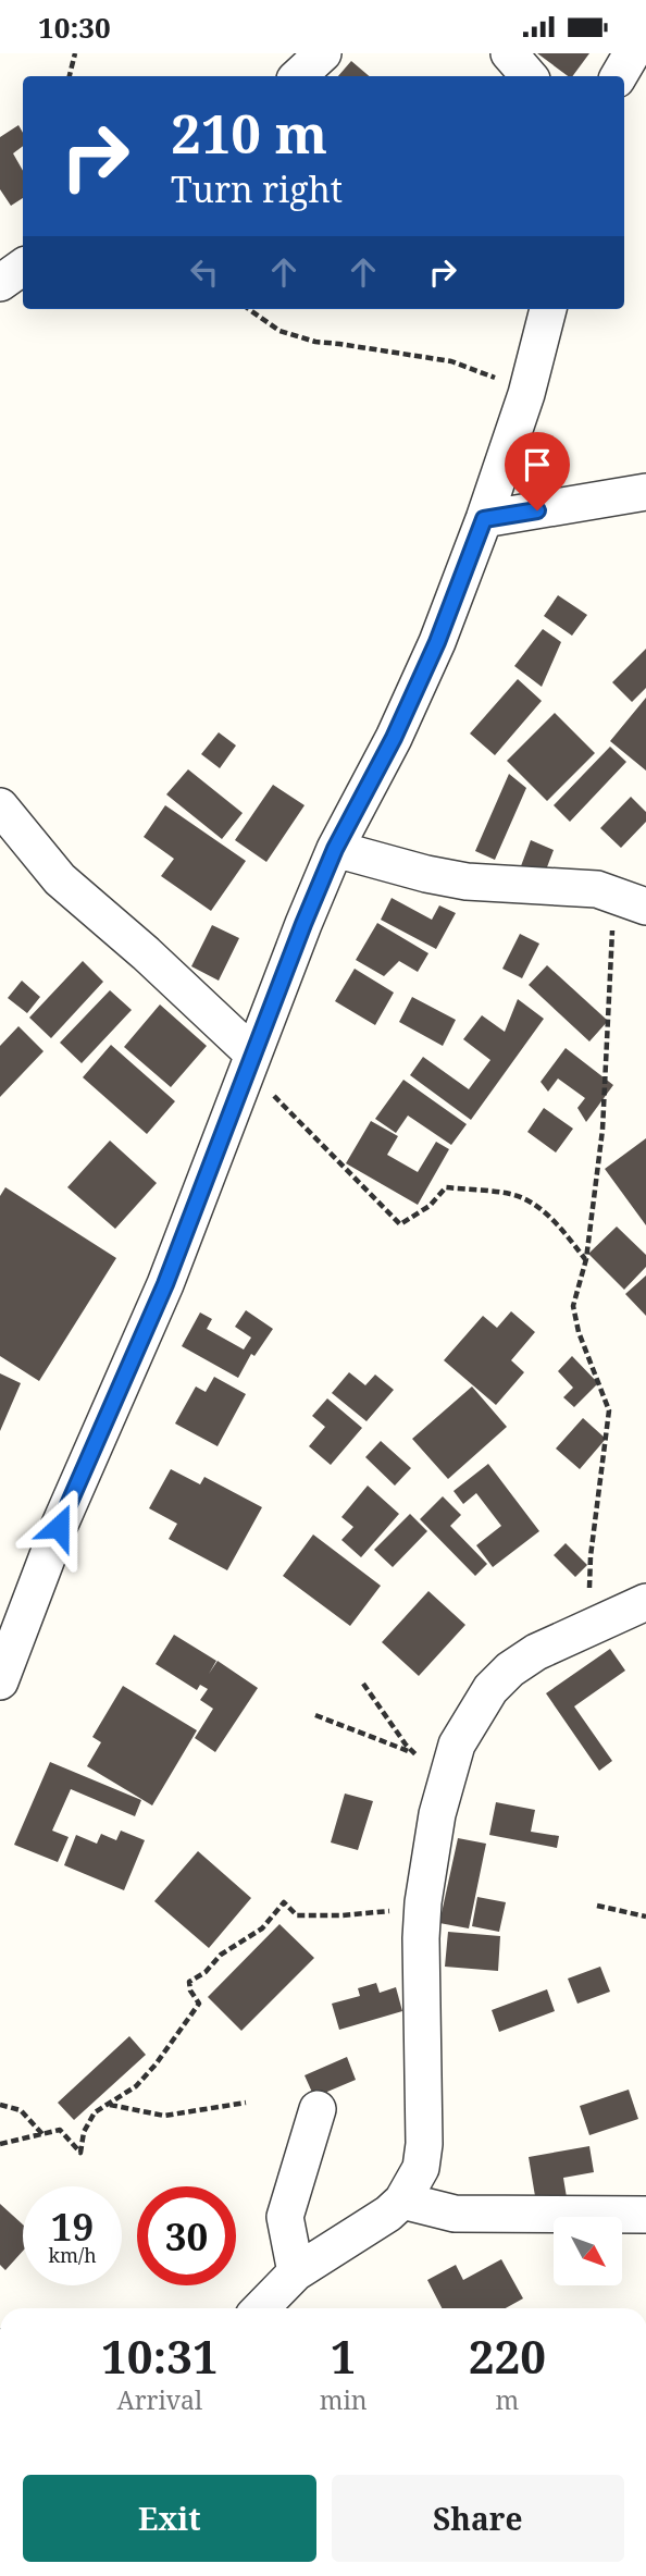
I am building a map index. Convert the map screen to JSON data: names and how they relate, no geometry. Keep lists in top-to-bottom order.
{
  "north": "bottom right",
  "page": {
    "status": "10:30",
    "turn": ["210 m", "Turn right"],
    "speed": "19 km/h",
    "limit": "30",
    "eta": [
      "10:31",
      "Arrival",
      "1",
      "min",
      "220",
      "m"
    ],
    "buttons": ["Exit", "Share"]
  }
}
